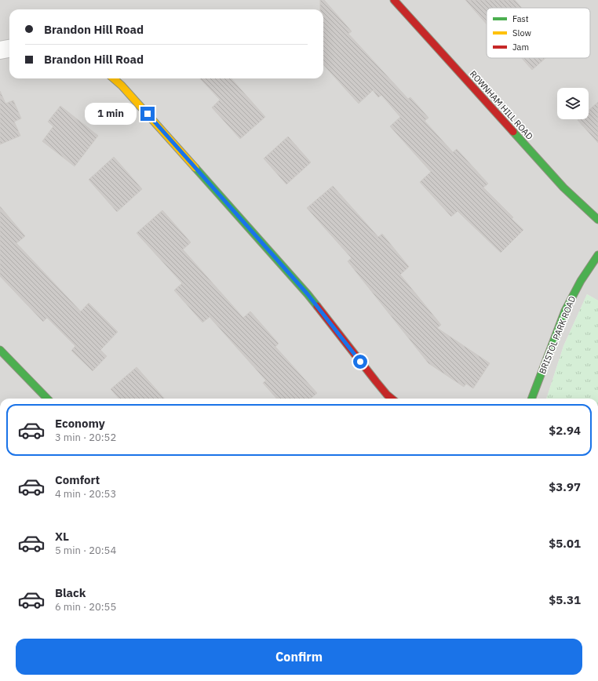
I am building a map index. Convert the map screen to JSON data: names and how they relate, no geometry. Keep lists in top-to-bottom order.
{
  "streets": {
    "street": ["ROWNHAM HILL ROAD", "BRISTOL PARK ROAD"]
  },
  "legend": ["Fast", "Slow", "Jam"],
  "page": {
    "banner": ["Brandon Hill Road", "Brandon Hill Road"],
    "bubble": "1 min",
    "list": [
      {
        "name": "Economy",
        "note": "3 min · 20:52",
        "value": "$2.94"
      },
      {
        "name": "Comfort",
        "note": "4 min · 20:53",
        "value": "$3.97"
      },
      {
        "name": "XL",
        "note": "5 min · 20:54",
        "value": "$5.01"
      },
      {
        "name": "Black",
        "note": "6 min · 20:55",
        "value": "$5.31"
      }
    ],
    "buttons": "Confirm"
  }
}
